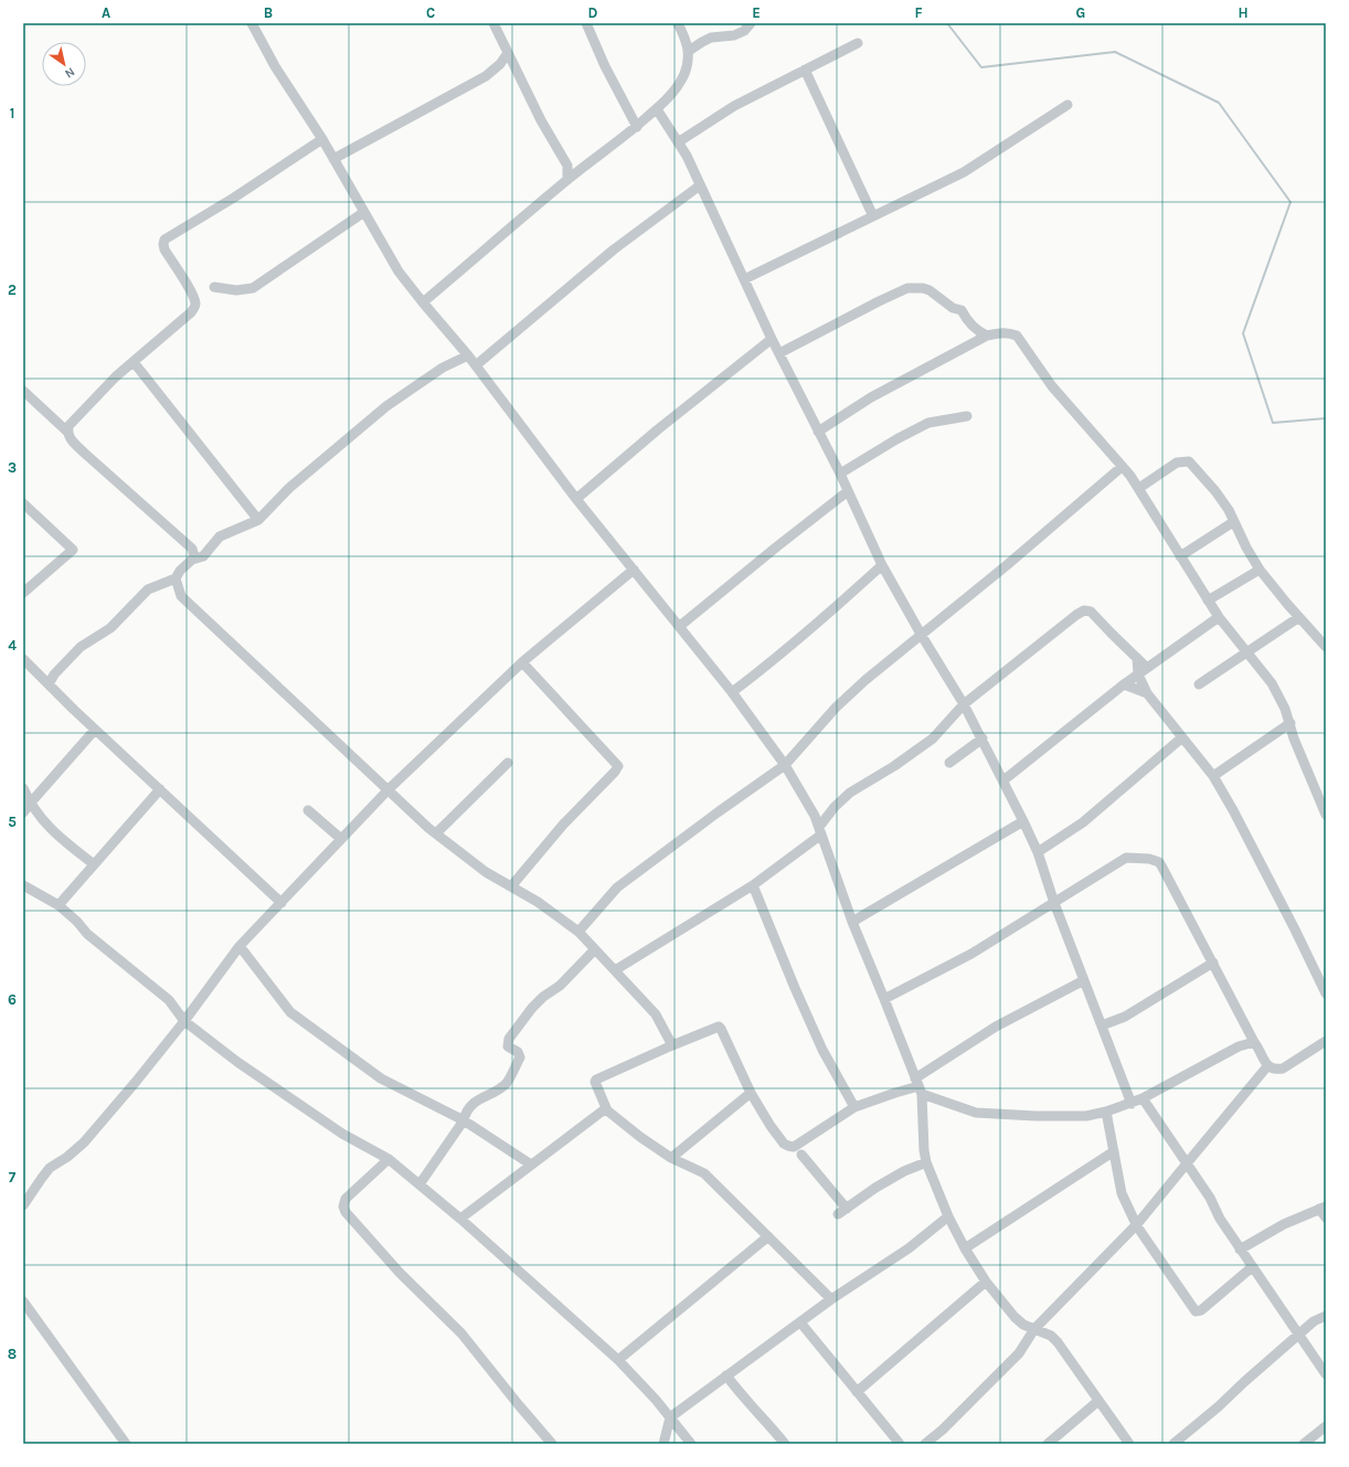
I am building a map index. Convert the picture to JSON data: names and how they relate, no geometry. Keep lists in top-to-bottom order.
{
  "north": "bottom right",
  "grid": {
    "columns": [
      "A",
      "B",
      "C",
      "D",
      "E",
      "F",
      "G",
      "H"
    ],
    "rows": [
      "1",
      "2",
      "3",
      "4",
      "5",
      "6",
      "7",
      "8"
    ]
  }
}
